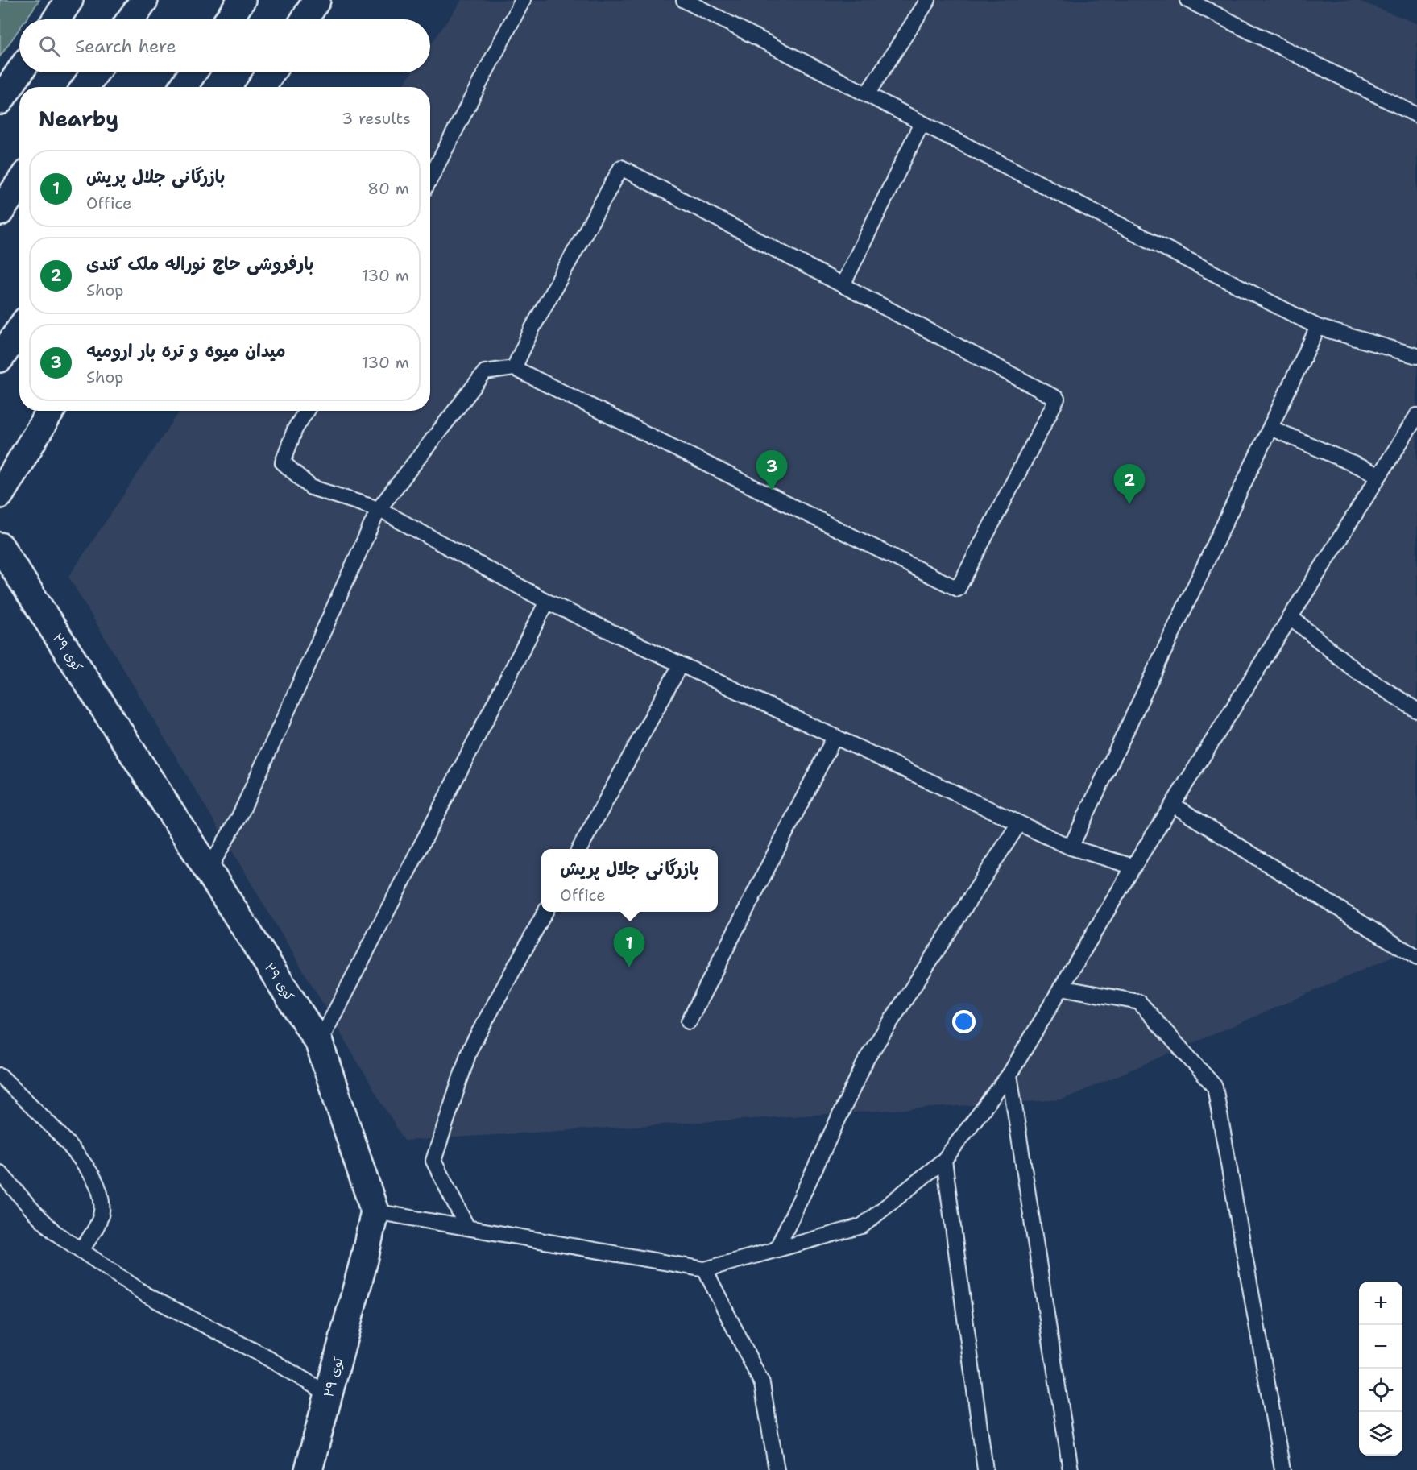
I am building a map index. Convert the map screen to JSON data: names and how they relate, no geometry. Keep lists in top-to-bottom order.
{
  "streets": {
    "main road": ["کوی ۲۹"]
  },
  "page": {
    "search": "Search here",
    "heading": ["Nearby", "3 results"],
    "list": [
      {
        "mark": "1",
        "name": "بازرگانی جلال پریش",
        "note": "Office",
        "value": "80 m"
      },
      {
        "mark": "2",
        "name": "بارفروشی حاج نوراله ملک کندی",
        "note": "Shop",
        "value": "130 m"
      },
      {
        "mark": "3",
        "name": "میدان میوه و تره بار ارومیه",
        "note": "Shop",
        "value": "130 m"
      }
    ],
    "pins": ["3", "2", "1"],
    "popup": ["بازرگانی جلال پریش", "Office"],
    "map_buttons": ["+", "−"]
  }
}
